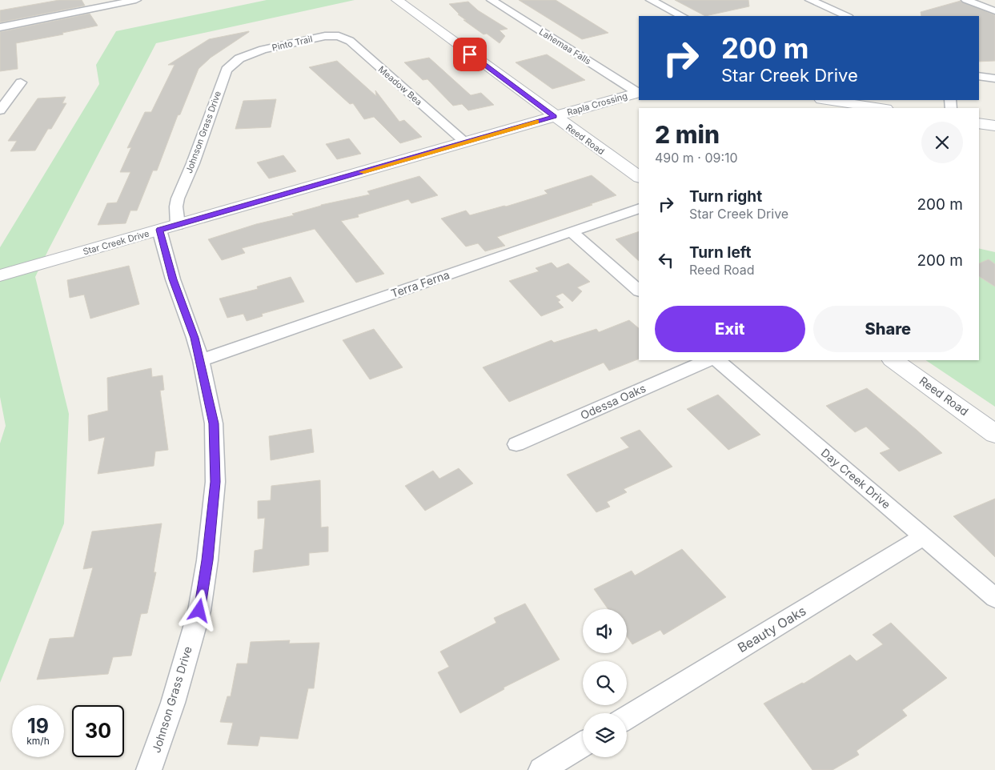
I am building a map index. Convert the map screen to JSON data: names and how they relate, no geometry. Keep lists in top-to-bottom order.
{
  "streets": {
    "street": [
      "Pinto Trail",
      "Lahemaa Falls",
      "Meadow Bea",
      "Rapla Crossing",
      "Johnson Grass Drive",
      "Reed Road",
      "Star Creek Drive",
      "Terra Ferna",
      "Odessa Oaks",
      "Day Creek Drive",
      "Beauty Oaks"
    ]
  },
  "crossings": [
    ["Pinto Trail", "Meadow Bea"],
    ["Pinto Trail", "Johnson Grass Drive"],
    ["Lahemaa Falls", "Rapla Crossing"],
    ["Meadow Bea", "Star Creek Drive"],
    ["Rapla Crossing", "Reed Road"],
    ["Rapla Crossing", "Star Creek Drive"],
    ["Johnson Grass Drive", "Star Creek Drive"],
    ["Johnson Grass Drive", "Terra Ferna"],
    ["Reed Road", "Star Creek Drive"],
    ["Day Creek Drive", "Beauty Oaks"]
  ],
  "page": {
    "turn": ["200 m", "Star Creek Drive"],
    "heading": ["2 min", "490 m · 09:10"],
    "list": [
      {
        "name": "Turn right",
        "note": "Star Creek Drive",
        "value": "200 m"
      },
      {
        "name": "Turn left",
        "note": "Reed Road",
        "value": "200 m"
      }
    ],
    "buttons": ["Exit", "Share"],
    "speed": "19 km/h",
    "limit": "30"
  }
}
